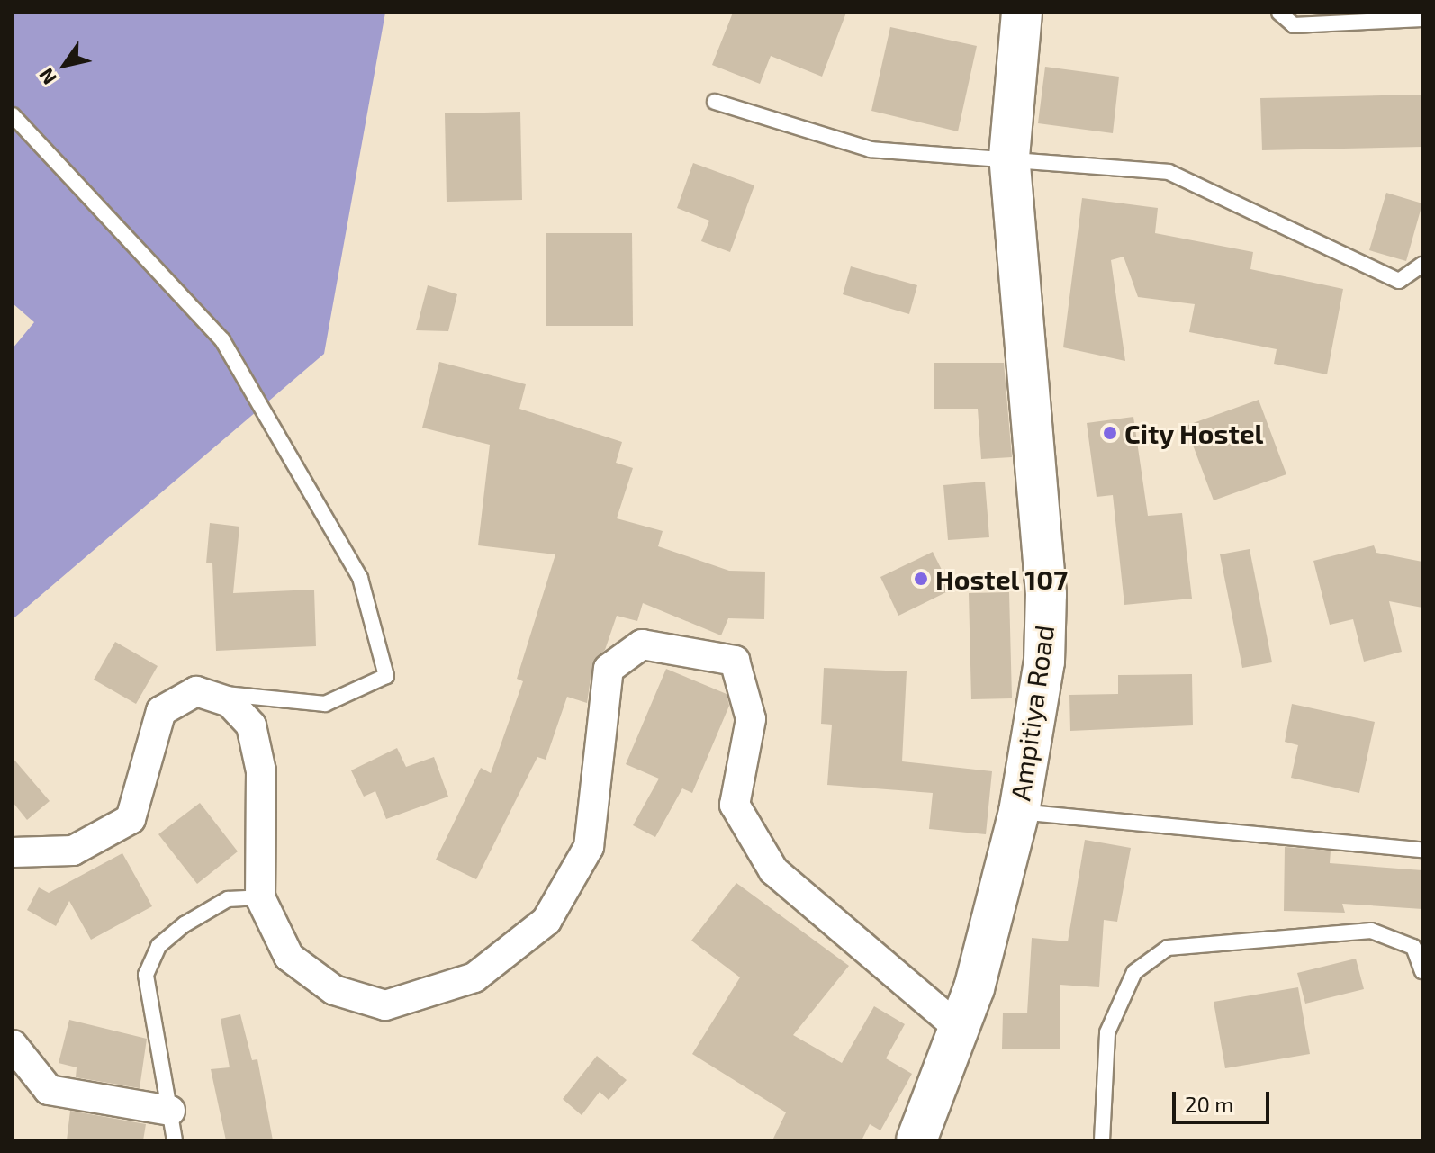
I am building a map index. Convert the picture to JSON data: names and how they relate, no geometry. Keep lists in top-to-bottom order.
{
  "streets": {
    "main road": ["Ampitiya Road"]
  },
  "places": ["City Hostel", "Hostel 107"],
  "scale_bar": "20 m",
  "north": "bottom left"
}
